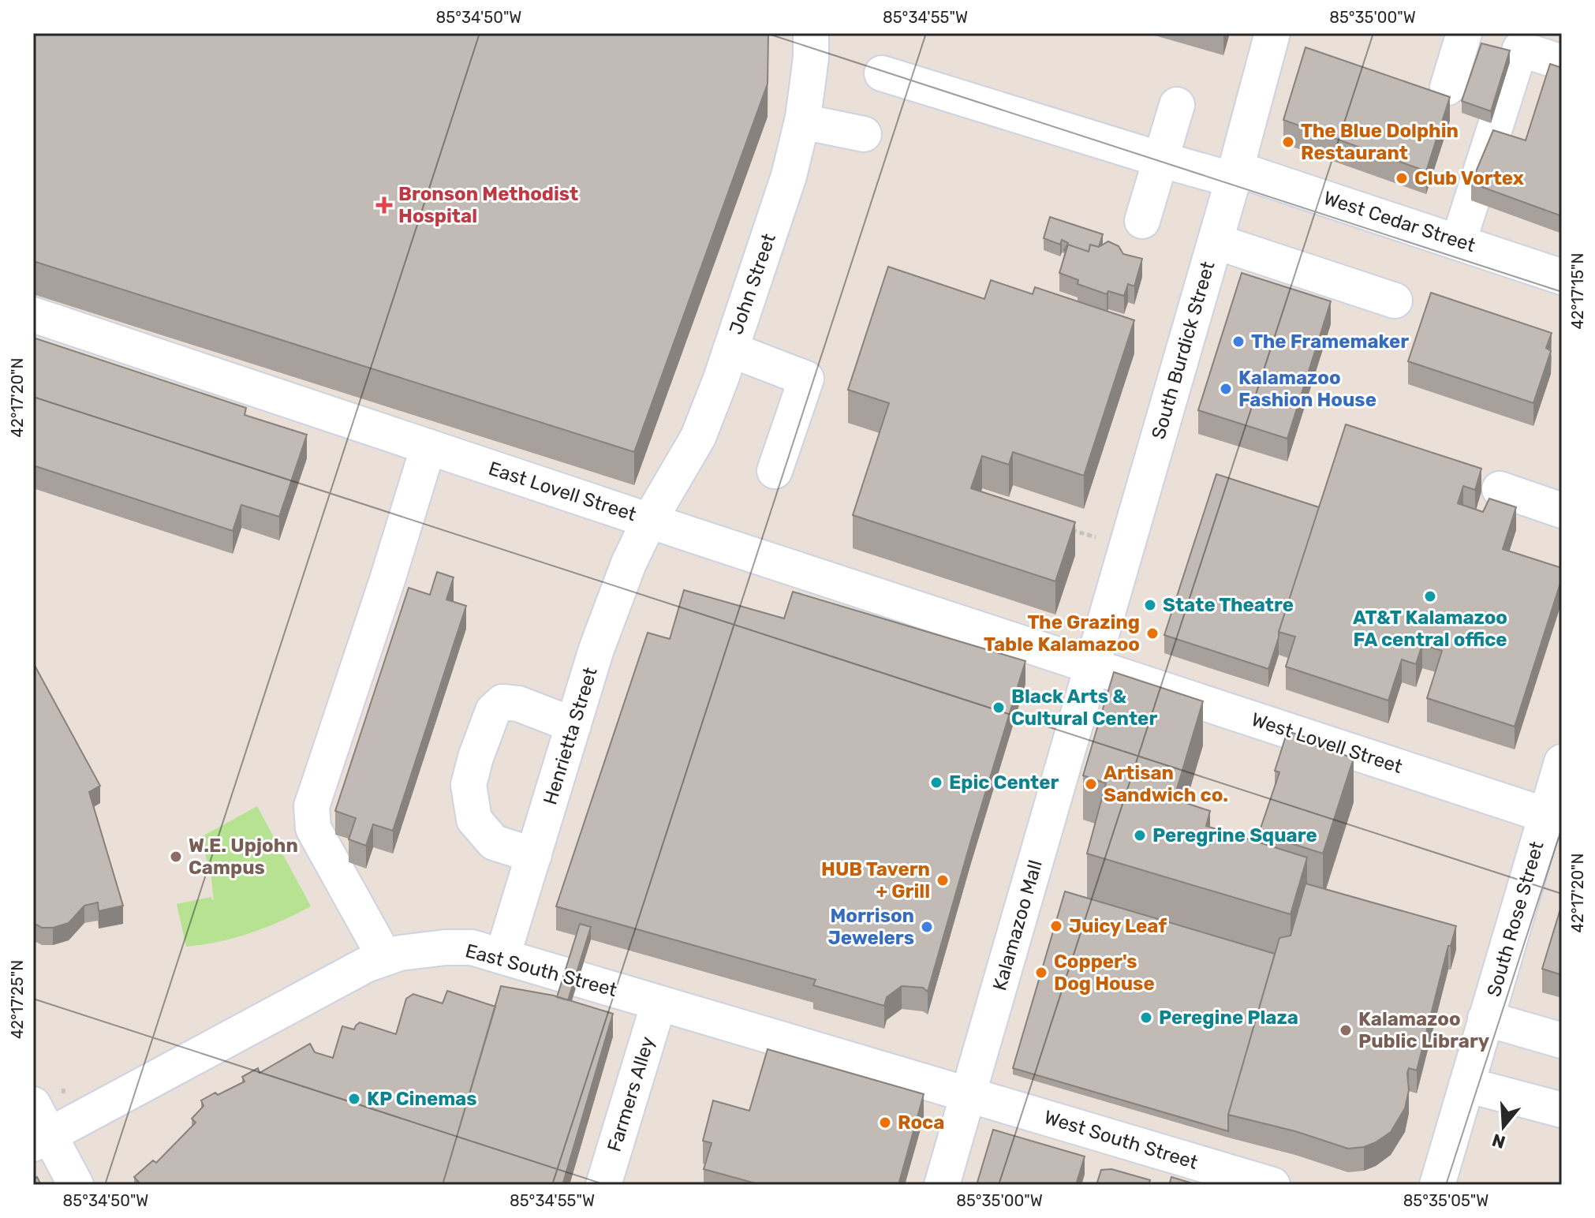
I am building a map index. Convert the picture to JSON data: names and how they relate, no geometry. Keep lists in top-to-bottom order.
{
  "streets": {
    "street": [
      "West Cedar Street",
      "John Street",
      "South Burdick Street",
      "East Lovell Street",
      "Henrietta Street",
      "West Lovell Street",
      "South Rose Street",
      "Kalamazoo Mall",
      "East South Street",
      "Farmers Alley",
      "West South Street"
    ]
  },
  "crossings": [
    ["West Cedar Street", "South Burdick Street"],
    ["John Street", "East Lovell Street"],
    ["John Street", "Henrietta Street"],
    ["South Burdick Street", "East Lovell Street"],
    ["South Burdick Street", "West Lovell Street"],
    ["South Burdick Street", "Kalamazoo Mall"],
    ["East Lovell Street", "Henrietta Street"],
    ["East Lovell Street", "West Lovell Street"],
    ["East Lovell Street", "Kalamazoo Mall"],
    ["Henrietta Street", "East South Street"],
    ["West Lovell Street", "South Rose Street"],
    ["West Lovell Street", "Kalamazoo Mall"],
    ["Kalamazoo Mall", "East South Street"],
    ["Kalamazoo Mall", "West South Street"],
    ["East South Street", "Farmers Alley"],
    ["East South Street", "West South Street"]
  ],
  "places": {
    "other": [
      "The Blue Dolphin Restaurant",
      "Club Vortex",
      "The Framemaker",
      "Kalamazoo Fashion House",
      "AT&T Kalamazoo FA central office",
      "State Theatre",
      "The Grazing Table Kalamazoo",
      "Black Arts & Cultural Center",
      "Epic Center",
      "Artisan Sandwich co.",
      "Peregrine Square",
      "W.E. Upjohn Campus",
      "HUB Tavern + Grill",
      "Juicy Leaf",
      "Morrison Jewelers",
      "Copper's Dog House",
      "Peregine Plaza",
      "Kalamazoo Public Library",
      "KP Cinemas",
      "Roca"
    ],
    "health": ["Bronson Methodist Hospital"]
  },
  "north": "bottom",
  "coordinates": [
    "85°34'50\"W",
    "85°34'55\"W",
    "85°35'00\"W",
    "42°17'15\"N",
    "42°17'20\"N",
    "42°17'25\"N",
    "85°35'05\"W"
  ]
}
